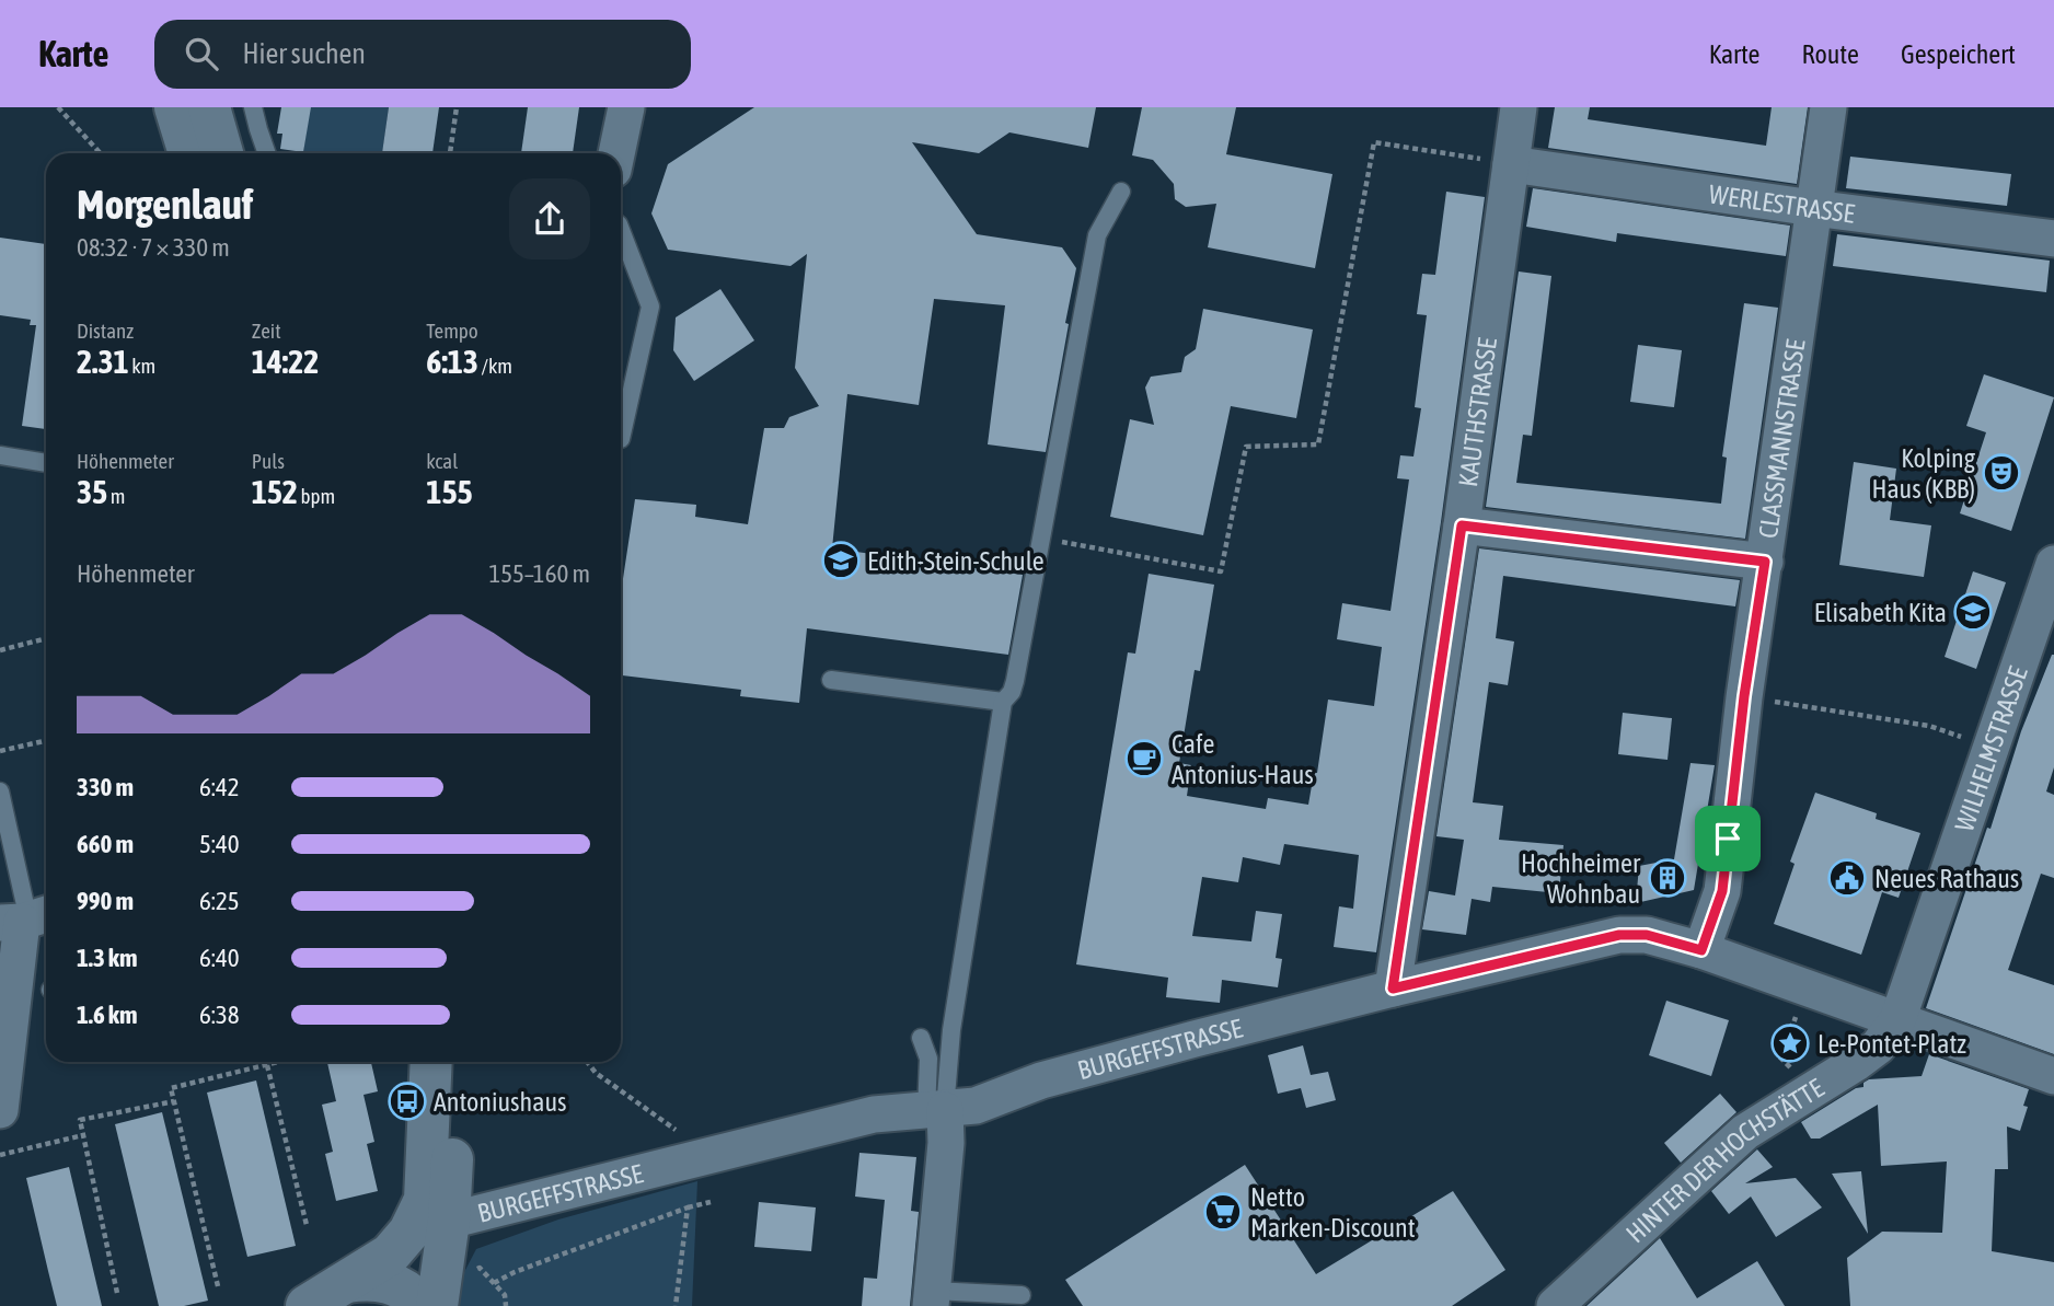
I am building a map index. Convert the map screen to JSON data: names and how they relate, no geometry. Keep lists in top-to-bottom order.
{
  "streets": {
    "street": [
      "WERLESTRASSE",
      "KAUTHSTRASSE",
      "CLASSMANNSTRASSE",
      "WILHELMSTRASSE",
      "BURGEFFSTRASSE",
      "HINTER DER HOCHSTÄTTE"
    ]
  },
  "crossings": [
    ["WERLESTRASSE", "KAUTHSTRASSE"],
    ["WERLESTRASSE", "CLASSMANNSTRASSE"],
    ["KAUTHSTRASSE", "BURGEFFSTRASSE"],
    ["CLASSMANNSTRASSE", "BURGEFFSTRASSE"],
    ["WILHELMSTRASSE", "BURGEFFSTRASSE"],
    ["WILHELMSTRASSE", "HINTER DER HOCHSTÄTTE"],
    ["BURGEFFSTRASSE", "HINTER DER HOCHSTÄTTE"]
  ],
  "places": {
    "theatre": ["Kolping Haus (KBB)"],
    "school or university": ["Edith-Stein-Schule", "Elisabeth Kita"],
    "cafe": ["Cafe Antonius-Haus"],
    "building": ["Hochheimer Wohnbau"],
    "public building": ["Neues Rathaus"],
    "place": ["Le-Pontet-Platz"],
    "bus stop": ["Antoniushaus"],
    "supermarket": ["Netto Marken-Discount"]
  },
  "page": {
    "header": "Karte",
    "search": "Hier suchen",
    "nav": ["Karte", "Route", "Gespeichert"],
    "heading": ["Morgenlauf", "08:32 · 7 × 330 m"],
    "stats": [
      ["Distanz", "2.31 km"],
      ["Zeit", "14:22"],
      ["Tempo", "6:13 /km"],
      ["Höhenmeter", "35 m"],
      ["Puls", "152 bpm"],
      ["kcal", "155"]
    ],
    "chart": ["Höhenmeter", "155–160 m"],
    "list": [
      {
        "name": "330 m",
        "note": "6:42"
      },
      {
        "name": "660 m",
        "note": "5:40"
      },
      {
        "name": "990 m",
        "note": "6:25"
      },
      {
        "name": "1.3 km",
        "note": "6:40"
      },
      {
        "name": "1.6 km",
        "note": "6:38"
      }
    ]
  }
}
